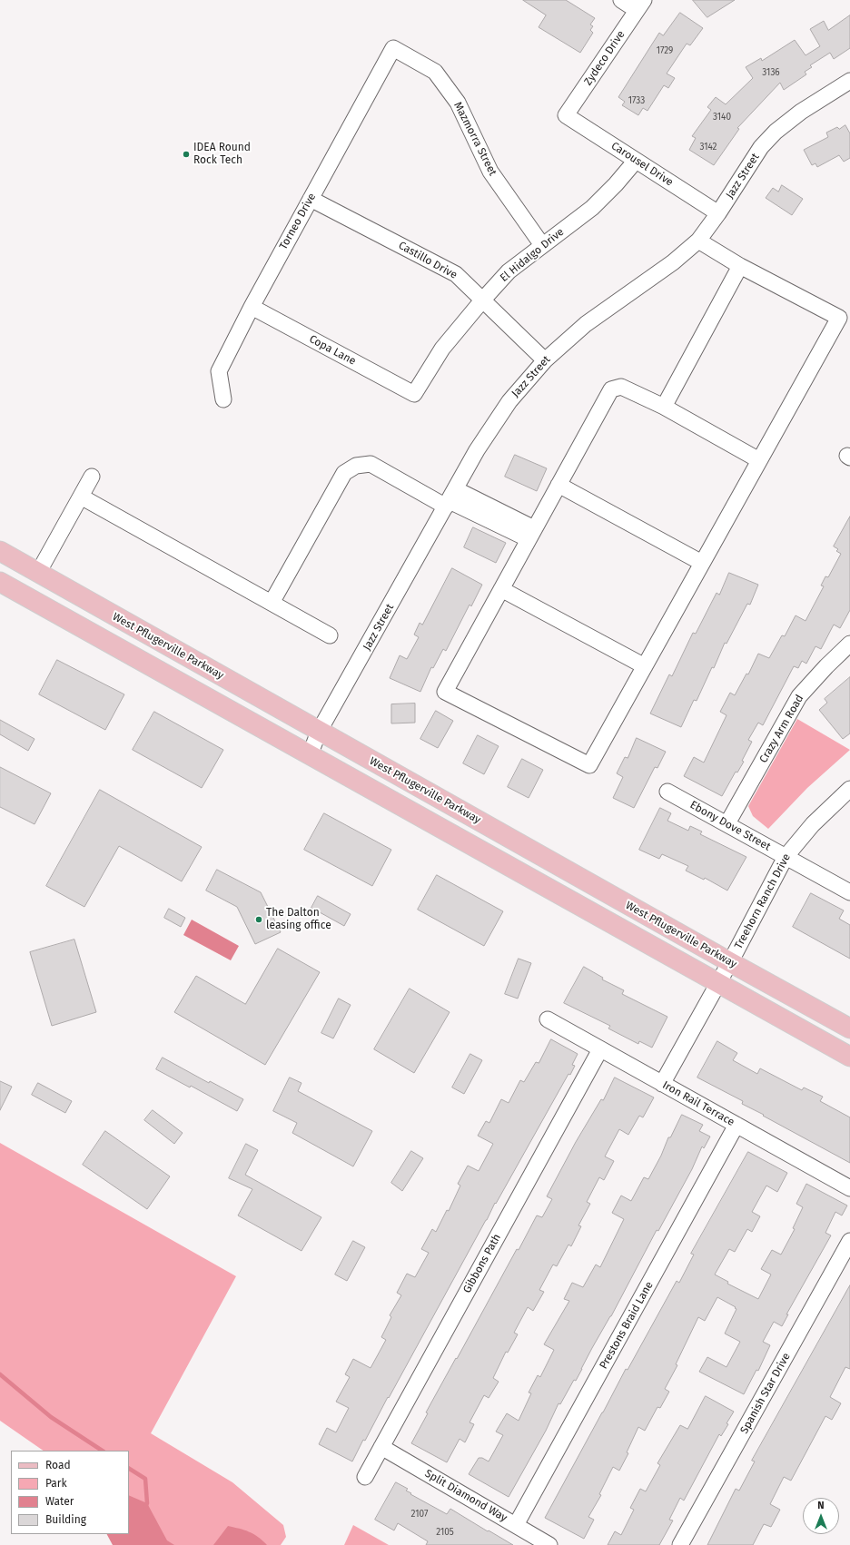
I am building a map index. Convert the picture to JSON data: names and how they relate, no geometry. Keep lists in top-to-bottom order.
{
  "streets": {
    "main road": ["West Pflugerville Parkway"],
    "street": [
      "Zydeco Drive",
      "Mazmorra Street",
      "Carousel Drive",
      "Jazz Street",
      "Torneo Drive",
      "El Hidalgo Drive",
      "Castillo Drive",
      "Copa Lane",
      "Crazy Arm Road",
      "Ebony Dove Street",
      "Treehorn Ranch Drive",
      "Iron Rail Terrace",
      "Gibbons Path",
      "Prestons Braid Lane",
      "Spanish Star Drive",
      "Split Diamond Way"
    ]
  },
  "crossings": [
    ["Zydeco Drive", "Carousel Drive"],
    ["Mazmorra Street", "Torneo Drive"],
    ["Mazmorra Street", "El Hidalgo Drive"],
    ["Carousel Drive", "Jazz Street"],
    ["Carousel Drive", "El Hidalgo Drive"],
    ["Jazz Street", "Castillo Drive"],
    ["Jazz Street", "West Pflugerville Parkway"],
    ["Torneo Drive", "Castillo Drive"],
    ["Torneo Drive", "Copa Lane"],
    ["El Hidalgo Drive", "Castillo Drive"],
    ["El Hidalgo Drive", "Copa Lane"],
    ["West Pflugerville Parkway", "Treehorn Ranch Drive"],
    ["Crazy Arm Road", "Ebony Dove Street"],
    ["Ebony Dove Street", "Treehorn Ranch Drive"],
    ["Treehorn Ranch Drive", "Iron Rail Terrace"],
    ["Iron Rail Terrace", "Gibbons Path"],
    ["Iron Rail Terrace", "Prestons Braid Lane"],
    ["Gibbons Path", "Split Diamond Way"],
    ["Prestons Braid Lane", "Split Diamond Way"]
  ],
  "places": ["IDEA Round Rock Tech", "The Dalton leasing office"],
  "house_numbers": [
    "1729",
    "3136",
    "1733",
    "3140",
    "3142",
    "2107",
    "2105"
  ],
  "legend": [
    "Road",
    "Park",
    "Water",
    "Building"
  ],
  "north": "top"
}
